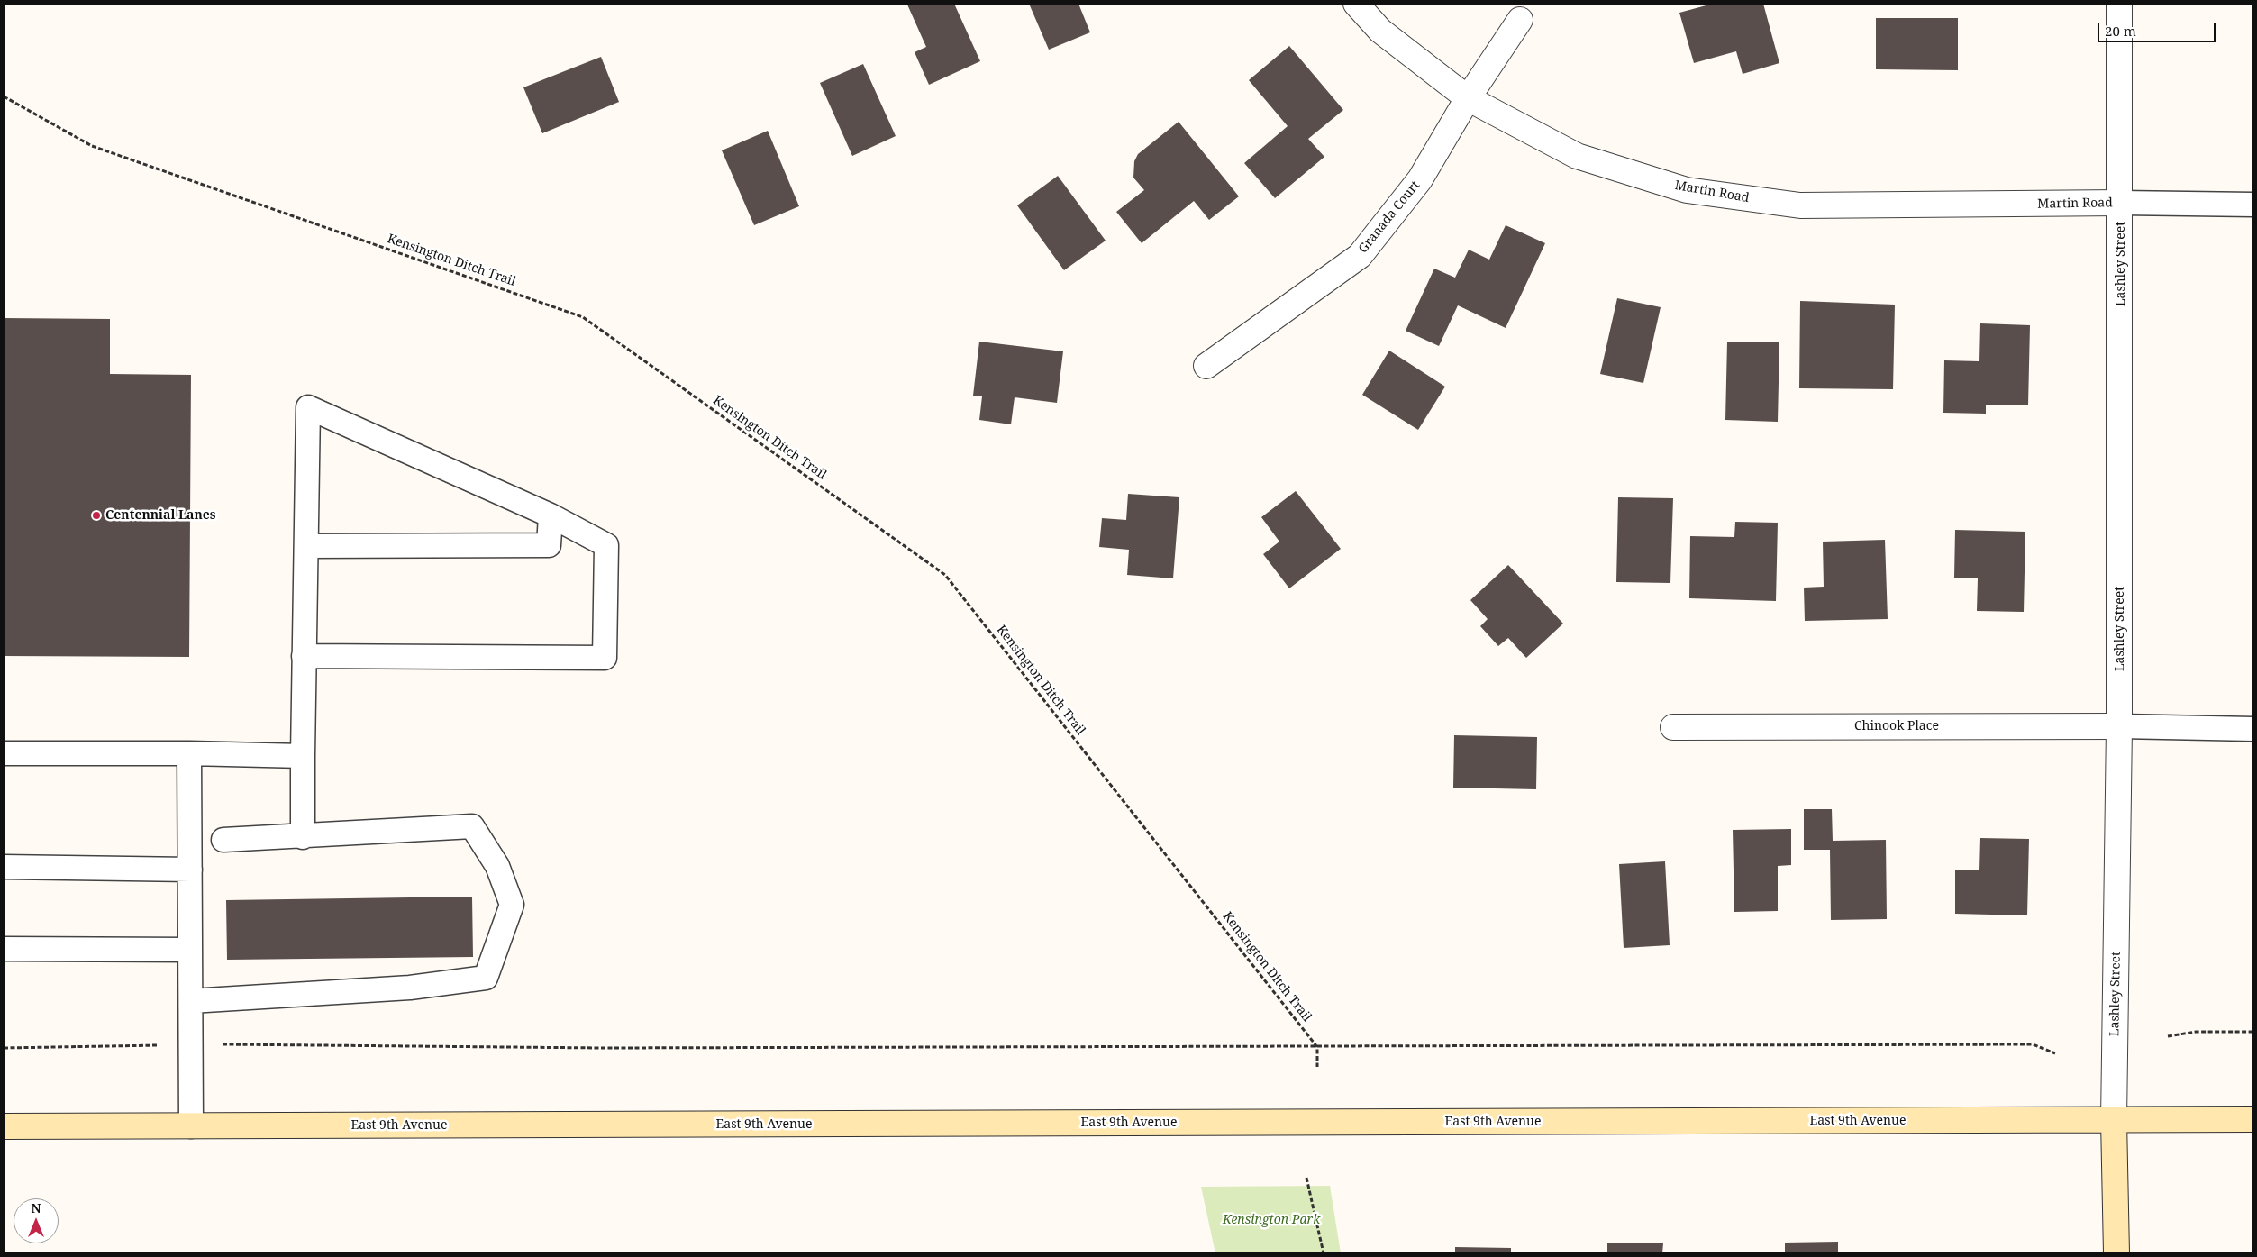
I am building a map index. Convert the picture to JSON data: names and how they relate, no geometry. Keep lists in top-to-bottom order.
{
  "streets": {
    "main road": ["Lashley Street", "East 9th Avenue"],
    "street": ["Martin Road", "Granada Court", "Chinook Place"],
    "path": ["Kensington Ditch Trail"]
  },
  "crossings": [
    ["Martin Road", "Granada Court"],
    ["Martin Road", "Lashley Street"],
    ["Lashley Street", "Chinook Place"],
    ["Lashley Street", "East 9th Avenue"]
  ],
  "parks": ["Kensington Park"],
  "places": ["Centennial Lanes"],
  "scale_bar": "20 m",
  "north": "top"
}
